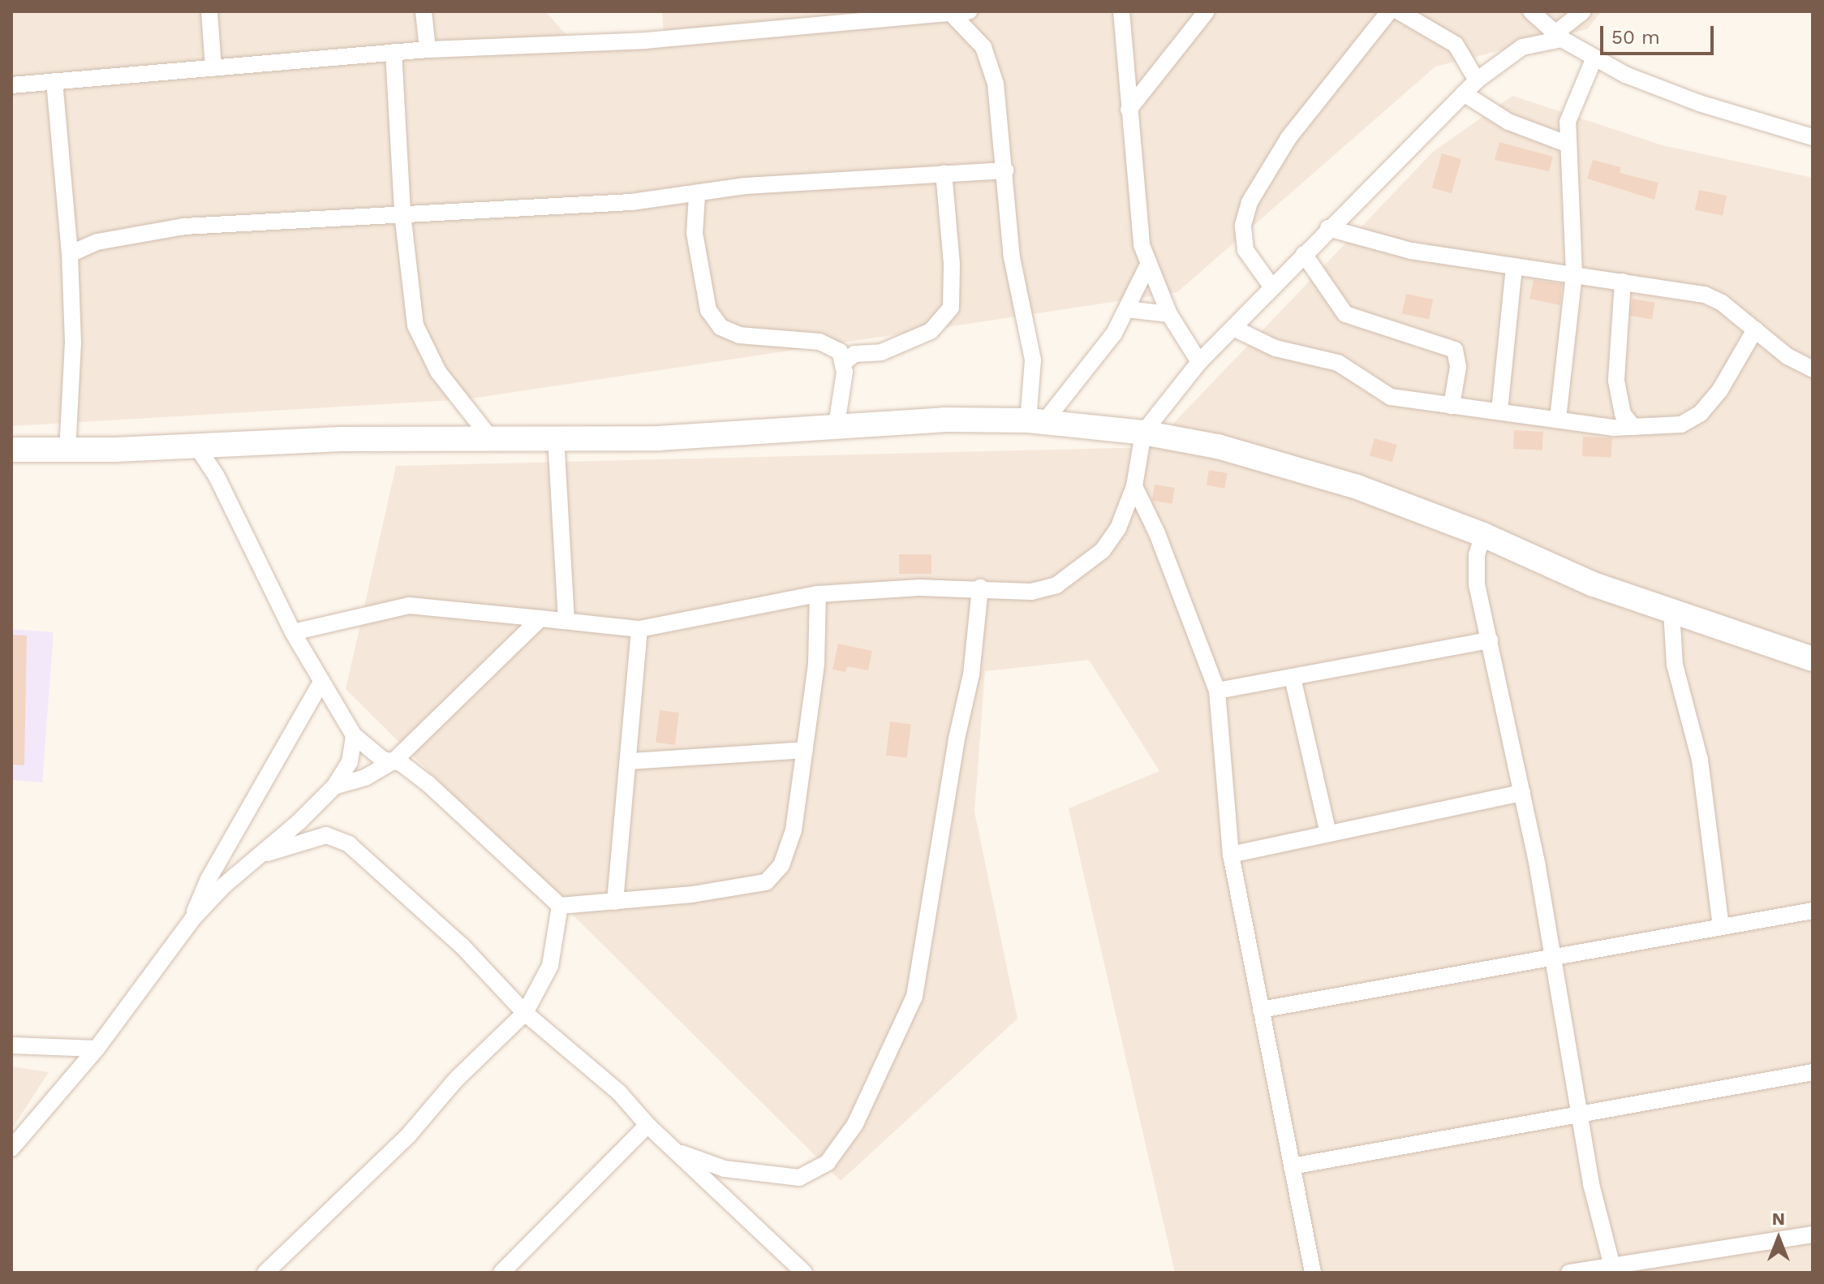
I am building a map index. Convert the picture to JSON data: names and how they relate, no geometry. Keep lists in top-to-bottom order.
{
  "scale_bar": "50 m",
  "north": "top"
}
